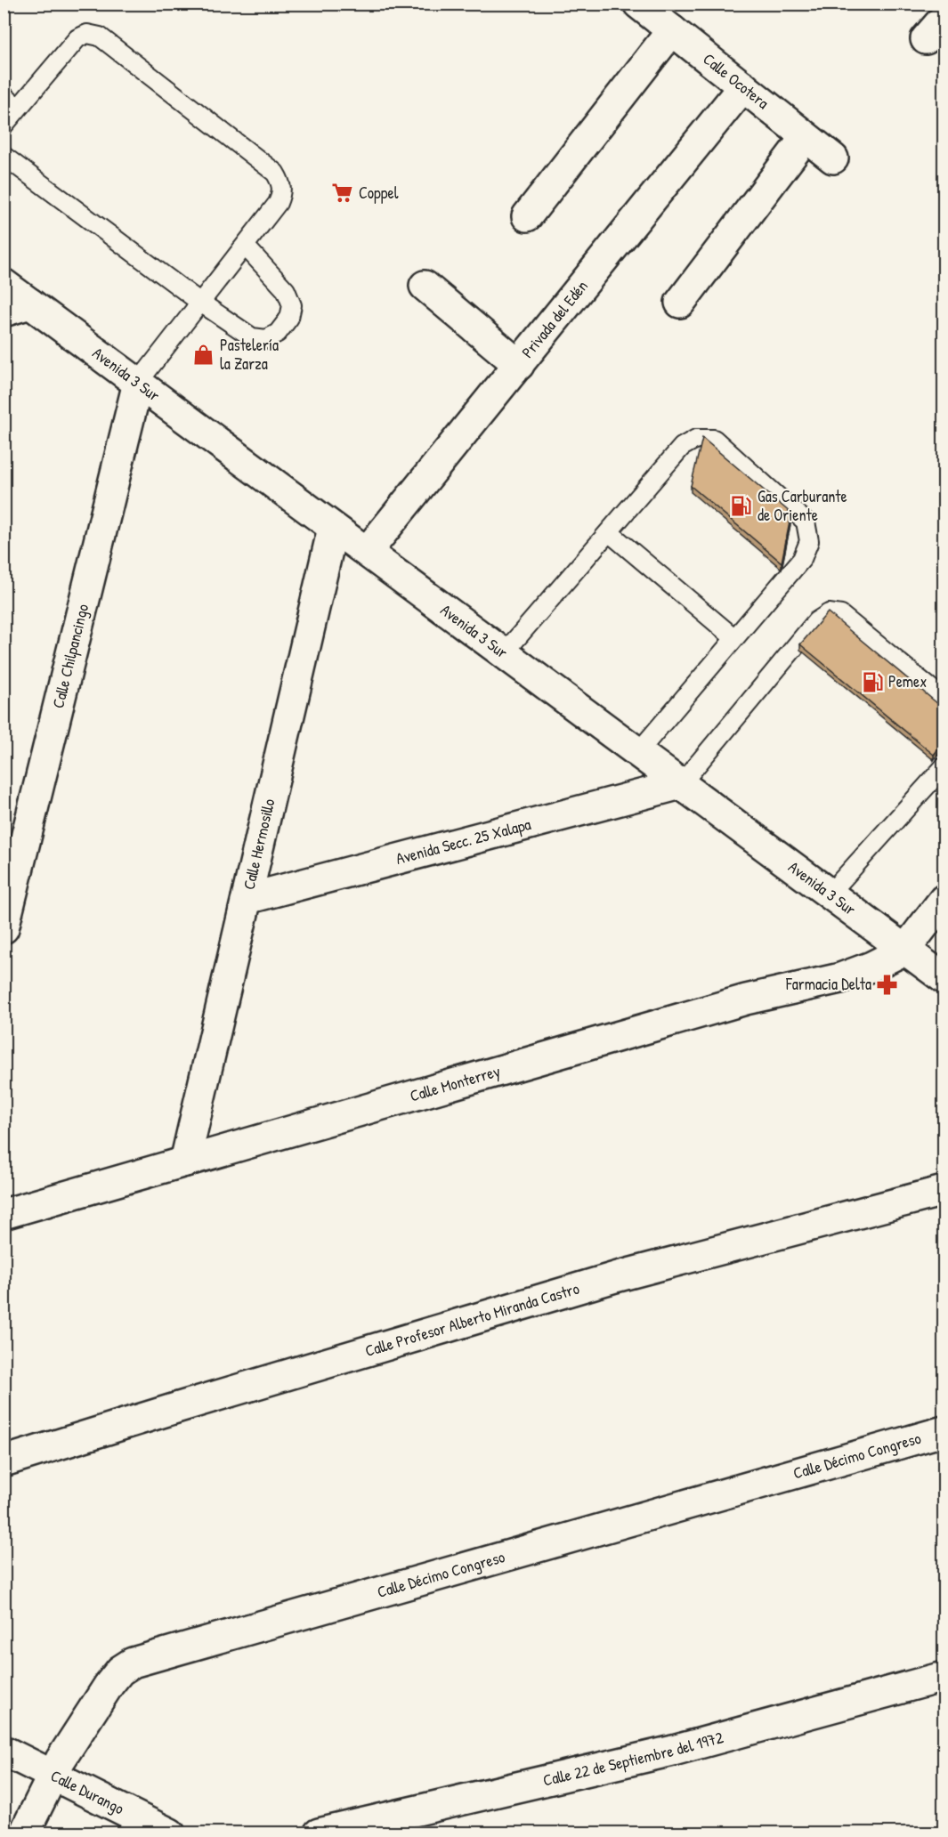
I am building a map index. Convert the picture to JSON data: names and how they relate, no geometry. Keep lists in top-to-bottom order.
{
  "streets": {
    "street": [
      "Calle Ocotera",
      "Privada del Edén",
      "Avenida 3 Sur",
      "Calle Chilpancingo",
      "Avenida Secc. 25 Xalapa",
      "Calle Hermosillo",
      "Calle Monterrey",
      "Calle Profesor Alberto Miranda Castro",
      "Calle Décimo Congreso",
      "Calle 22 de Septiembre del 1972",
      "Calle Durango"
    ]
  },
  "crossings": [
    ["Calle Ocotera", "Privada del Edén"],
    ["Privada del Edén", "Avenida 3 Sur"],
    ["Avenida 3 Sur", "Calle Chilpancingo"],
    ["Avenida 3 Sur", "Avenida Secc. 25 Xalapa"],
    ["Avenida 3 Sur", "Calle Hermosillo"],
    ["Avenida 3 Sur", "Calle Monterrey"],
    ["Avenida Secc. 25 Xalapa", "Calle Hermosillo"],
    ["Calle Hermosillo", "Calle Monterrey"],
    ["Calle Décimo Congreso", "Calle Durango"]
  ],
  "places": {
    "supermarket": ["Coppel"],
    "shop": ["Pastelería la Zarza"],
    "fuel station": ["Gas Carburante de Oriente", "Pemex"],
    "pharmacy": ["Farmacia Delta"]
  }
}
